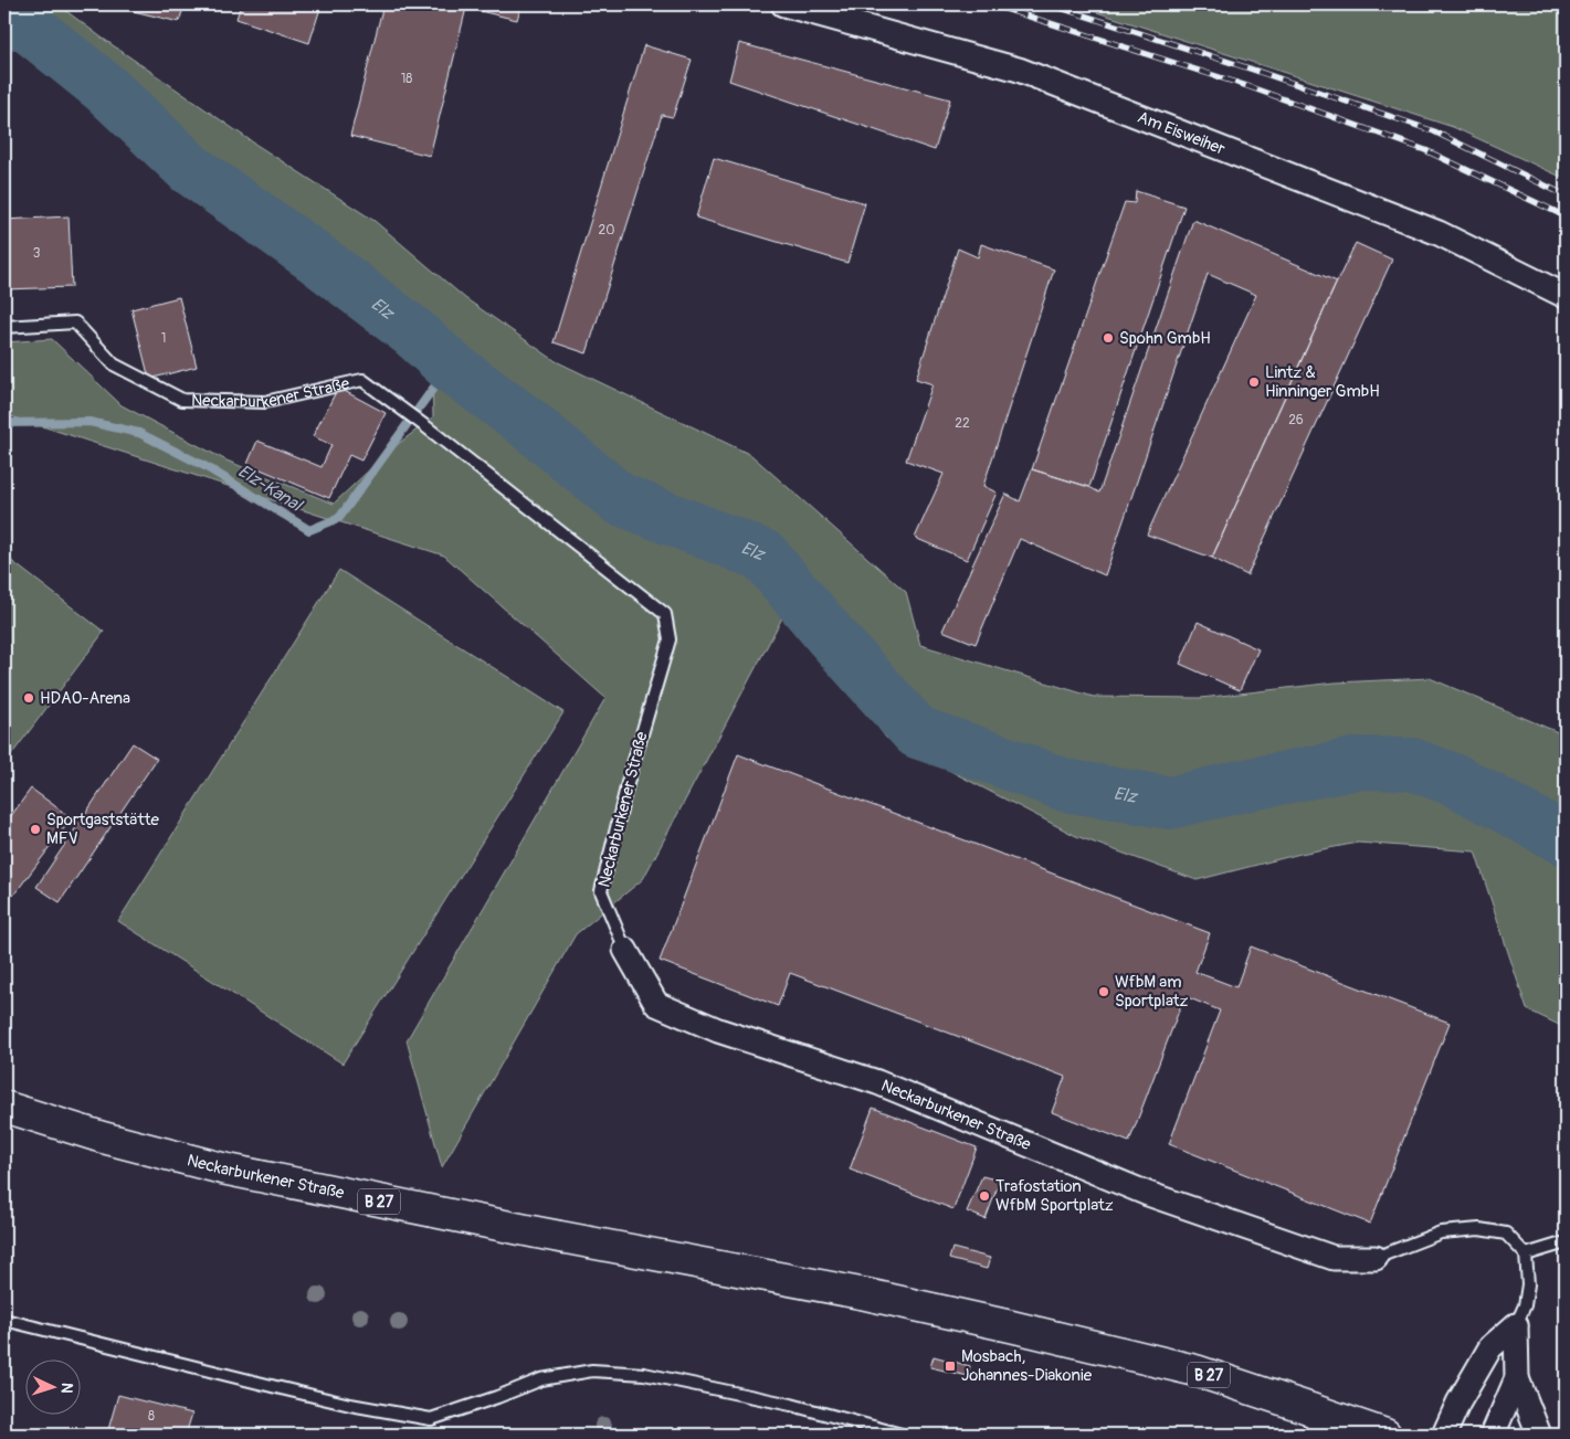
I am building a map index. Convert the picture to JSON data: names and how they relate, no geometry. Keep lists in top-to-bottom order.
{
  "streets": {
    "main road": ["Neckarburkener Straße", "B 27"],
    "street": ["Am Eisweiher"]
  },
  "water": ["Elz", "Elz-Kanal"],
  "places": {
    "other": [
      "Spohn GmbH",
      "Lintz & Hinninger GmbH",
      "HDAO-Arena",
      "Sportgaststätte MFV",
      "WfbM am Sportplatz",
      "Trafostation WfbM Sportplatz"
    ],
    "transit": ["Mosbach, Johannes-Diakonie"]
  },
  "house_numbers": [
    "18",
    "20",
    "3",
    "1",
    "26",
    "22",
    "8"
  ],
  "north": "right"
}
